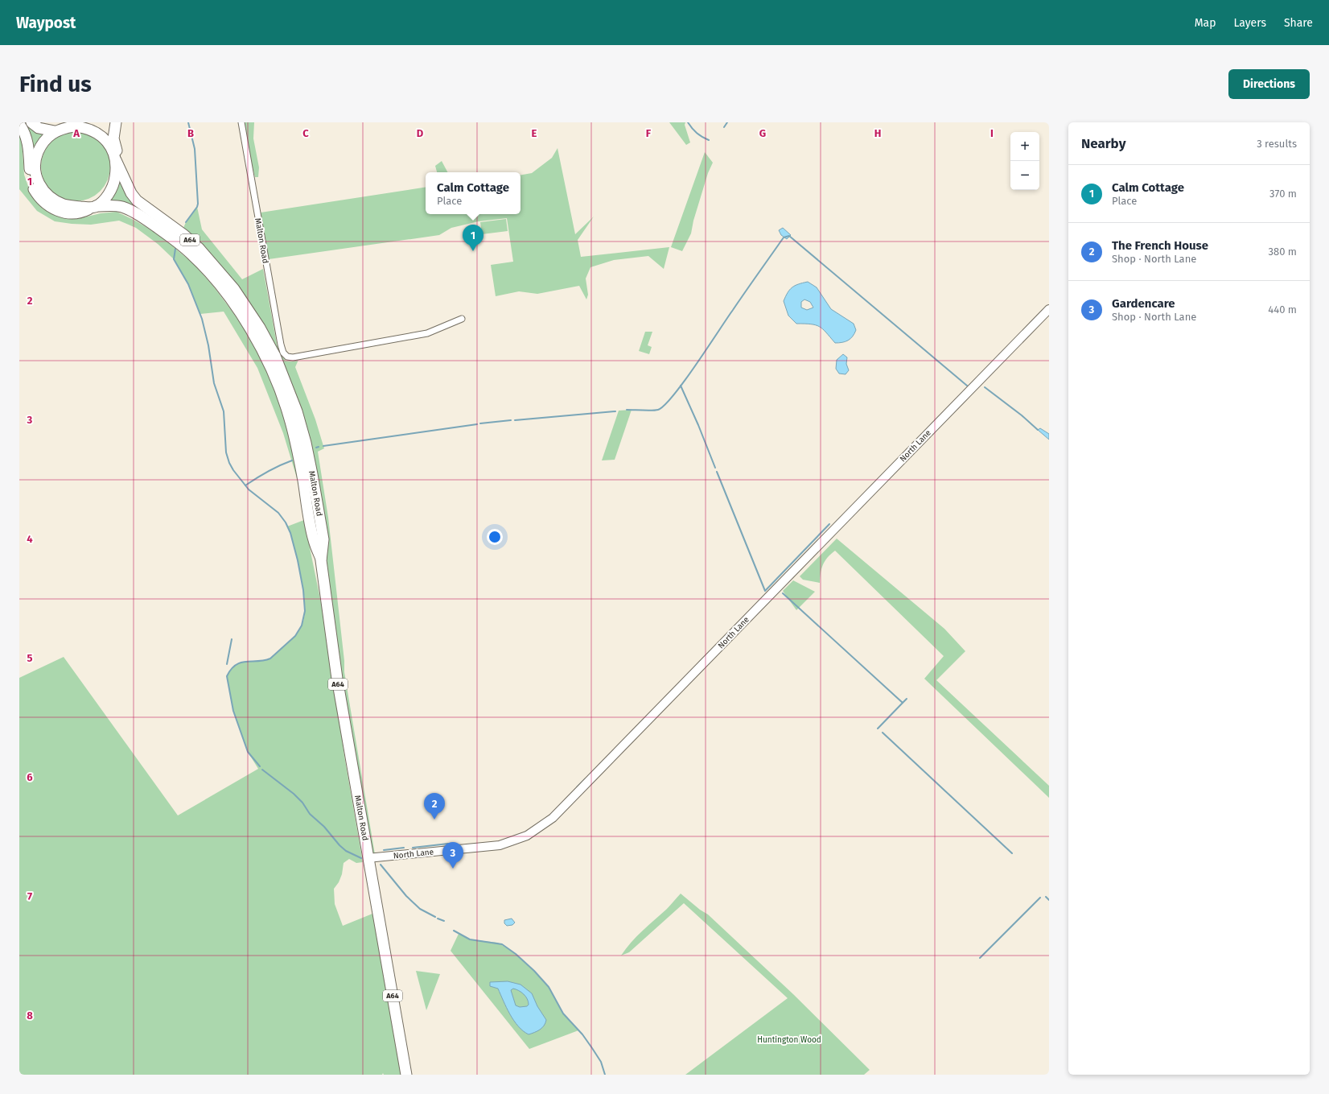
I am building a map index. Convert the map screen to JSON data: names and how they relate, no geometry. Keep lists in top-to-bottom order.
{
  "streets": {
    "highway": ["A64", "Malton Road"],
    "street": ["North Lane"]
  },
  "crossings": [
    ["A64", "Malton Road"],
    ["Malton Road", "North Lane"]
  ],
  "parks": ["Huntington Wood"],
  "page": {
    "header": "Waypost",
    "nav": ["Map", "Layers", "Share"],
    "buttons": "Directions",
    "title": "Find us",
    "heading": ["Nearby", "3 results"],
    "map_buttons": ["+", "−"],
    "list": [
      {
        "mark": "1",
        "name": "Calm Cottage",
        "note": "Place",
        "value": "370 m"
      },
      {
        "mark": "2",
        "name": "The French House",
        "note": "Shop · North Lane",
        "value": "380 m"
      },
      {
        "mark": "3",
        "name": "Gardencare",
        "note": "Shop · North Lane",
        "value": "440 m"
      }
    ],
    "popup": ["Calm Cottage", "Place"],
    "pins": ["1", "2", "3"]
  },
  "grid": {
    "columns": [
      "A",
      "B",
      "C",
      "D",
      "E",
      "F",
      "G",
      "H",
      "I"
    ],
    "rows": [
      "1",
      "2",
      "3",
      "4",
      "5",
      "6",
      "7",
      "8"
    ]
  }
}
